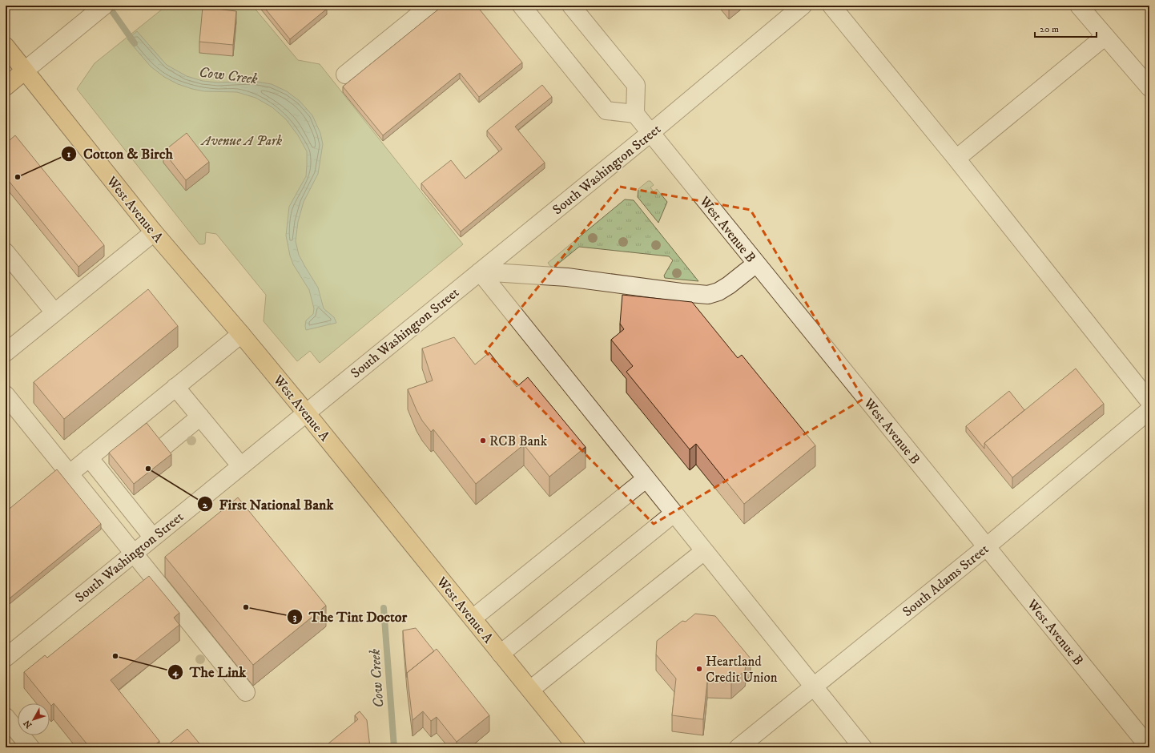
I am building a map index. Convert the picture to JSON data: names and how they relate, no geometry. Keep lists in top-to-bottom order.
{
  "streets": {
    "main road": ["West Avenue A"],
    "street": ["South Washington Street", "West Avenue B", "South Adams Street"]
  },
  "crossings": [
    ["South Washington Street", "West Avenue A"],
    ["South Washington Street", "West Avenue B"],
    ["West Avenue B", "South Adams Street"]
  ],
  "water": ["Cow Creek"],
  "parks": ["Avenue A Park"],
  "places": [
    "Cotton & Birch",
    "RCB Bank",
    "First National Bank",
    "The Tint Doctor",
    "The Link",
    "Heartland Credit Union"
  ],
  "scale_bar": "20 m",
  "north": "bottom left"
}
